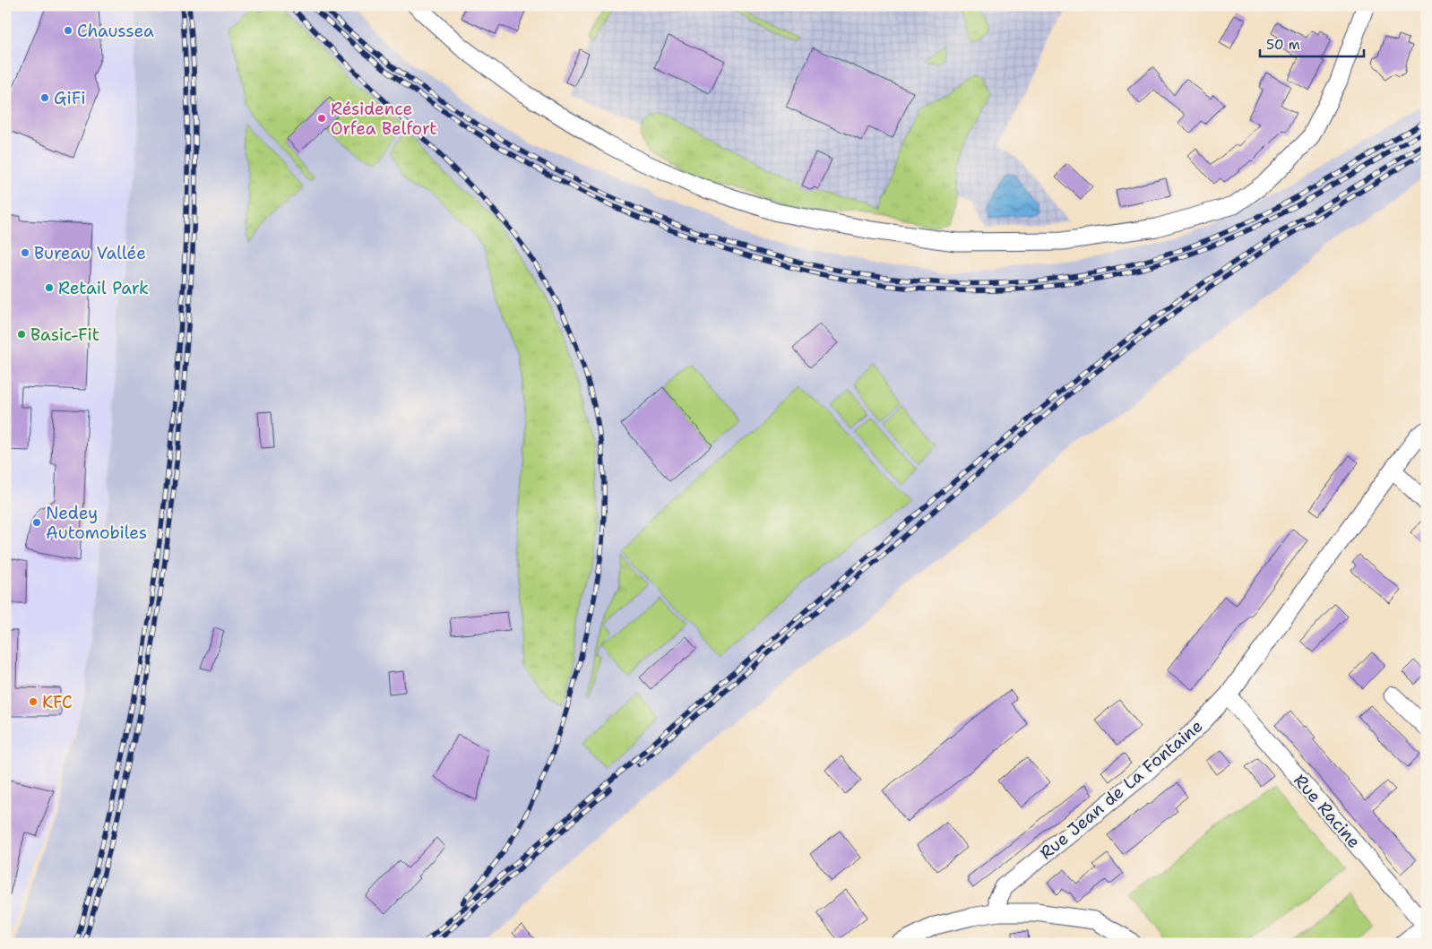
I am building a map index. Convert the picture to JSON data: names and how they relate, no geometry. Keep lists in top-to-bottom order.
{
  "streets": {
    "street": ["Rue Jean de La Fontaine", "Rue Racine"]
  },
  "crossings": [
    ["Rue Jean de La Fontaine", "Rue Racine"]
  ],
  "places": [
    "Chaussea",
    "GiFi",
    "Résidence Orfea Belfort",
    "Bureau Vallée",
    "Retail Park",
    "Basic-Fit",
    "Nedey Automobiles",
    "KFC"
  ],
  "scale_bar": "50 m"
}
